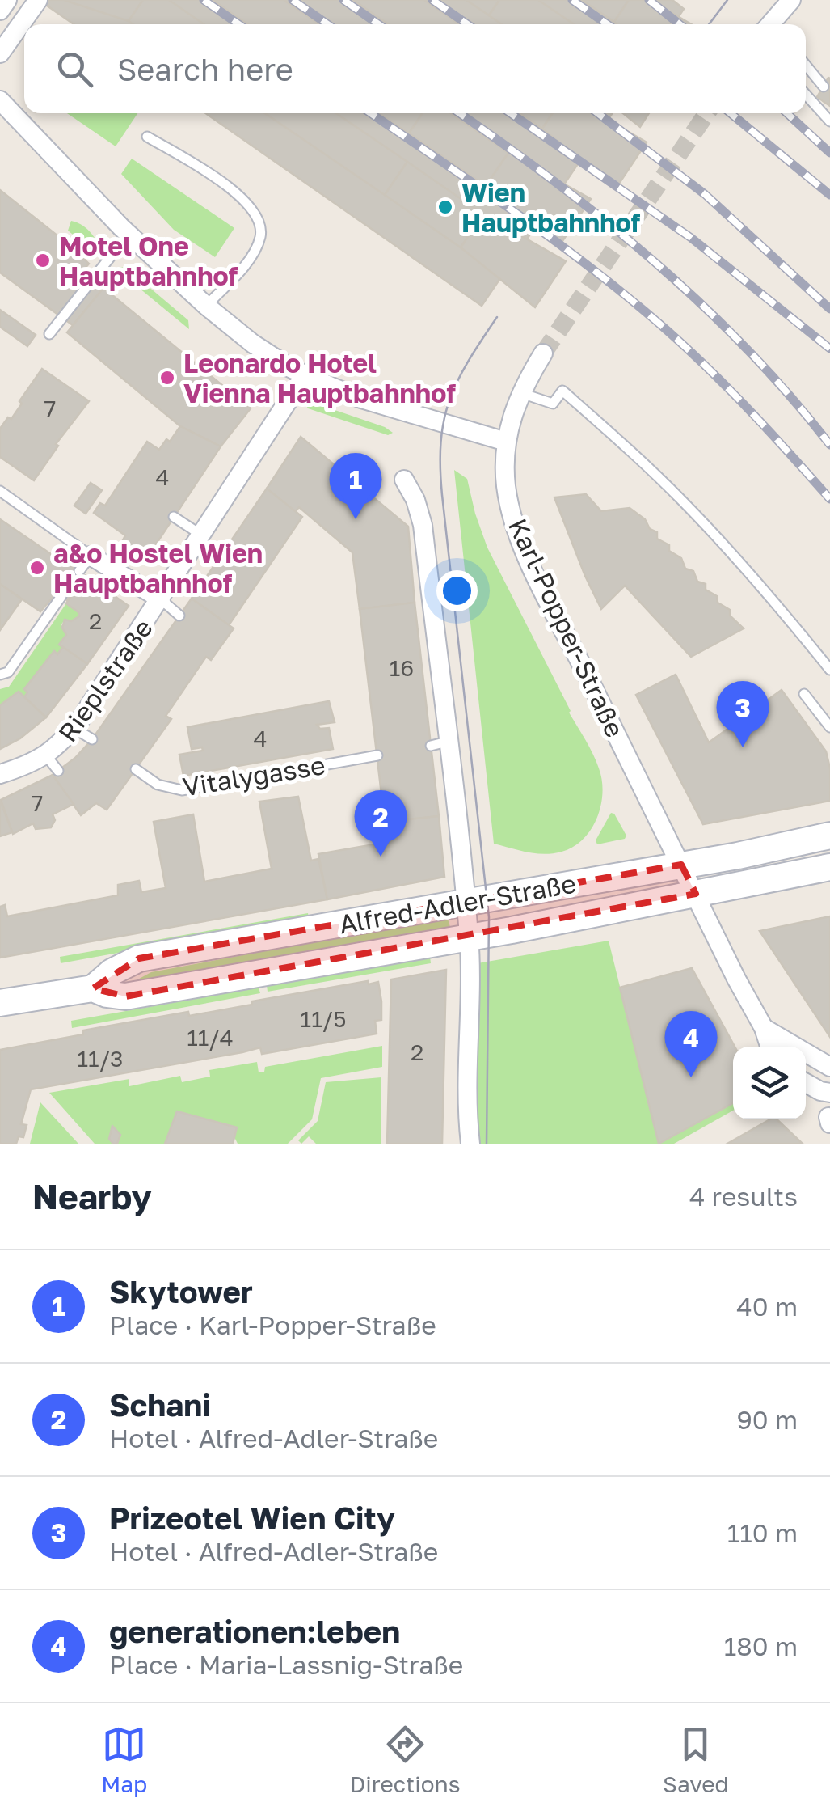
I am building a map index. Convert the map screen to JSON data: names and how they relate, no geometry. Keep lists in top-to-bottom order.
{
  "streets": {
    "street": ["Karl-Popper-Straße", "Rieplstraße", "Alfred-Adler-Straße"],
    "lane": ["Vitalygasse"]
  },
  "crossings": [
    ["Karl-Popper-Straße", "Alfred-Adler-Straße"]
  ],
  "places": [
    "Wien Hauptbahnhof",
    "Motel One Hauptbahnhof",
    "Leonardo Hotel Vienna Hauptbahnhof",
    "a&o Hostel Wien Hauptbahnhof"
  ],
  "house_numbers": [
    "7",
    "4",
    "2",
    "16",
    "4",
    "7",
    "11/5",
    "11/4",
    "2",
    "11/3"
  ],
  "page": {
    "search": "Search here",
    "pins": [
      "1",
      "3",
      "2",
      "4"
    ],
    "heading": ["Nearby", "4 results"],
    "list": [
      {
        "mark": "1",
        "name": "Skytower",
        "note": "Place · Karl-Popper-Straße",
        "value": "40 m"
      },
      {
        "mark": "2",
        "name": "Schani",
        "note": "Hotel · Alfred-Adler-Straße",
        "value": "90 m"
      },
      {
        "mark": "3",
        "name": "Prizeotel Wien City",
        "note": "Hotel · Alfred-Adler-Straße",
        "value": "110 m"
      },
      {
        "mark": "4",
        "name": "generationen:leben",
        "note": "Place · Maria-Lassnig-Straße",
        "value": "180 m"
      }
    ],
    "nav": ["Map", "Directions", "Saved"]
  }
}
